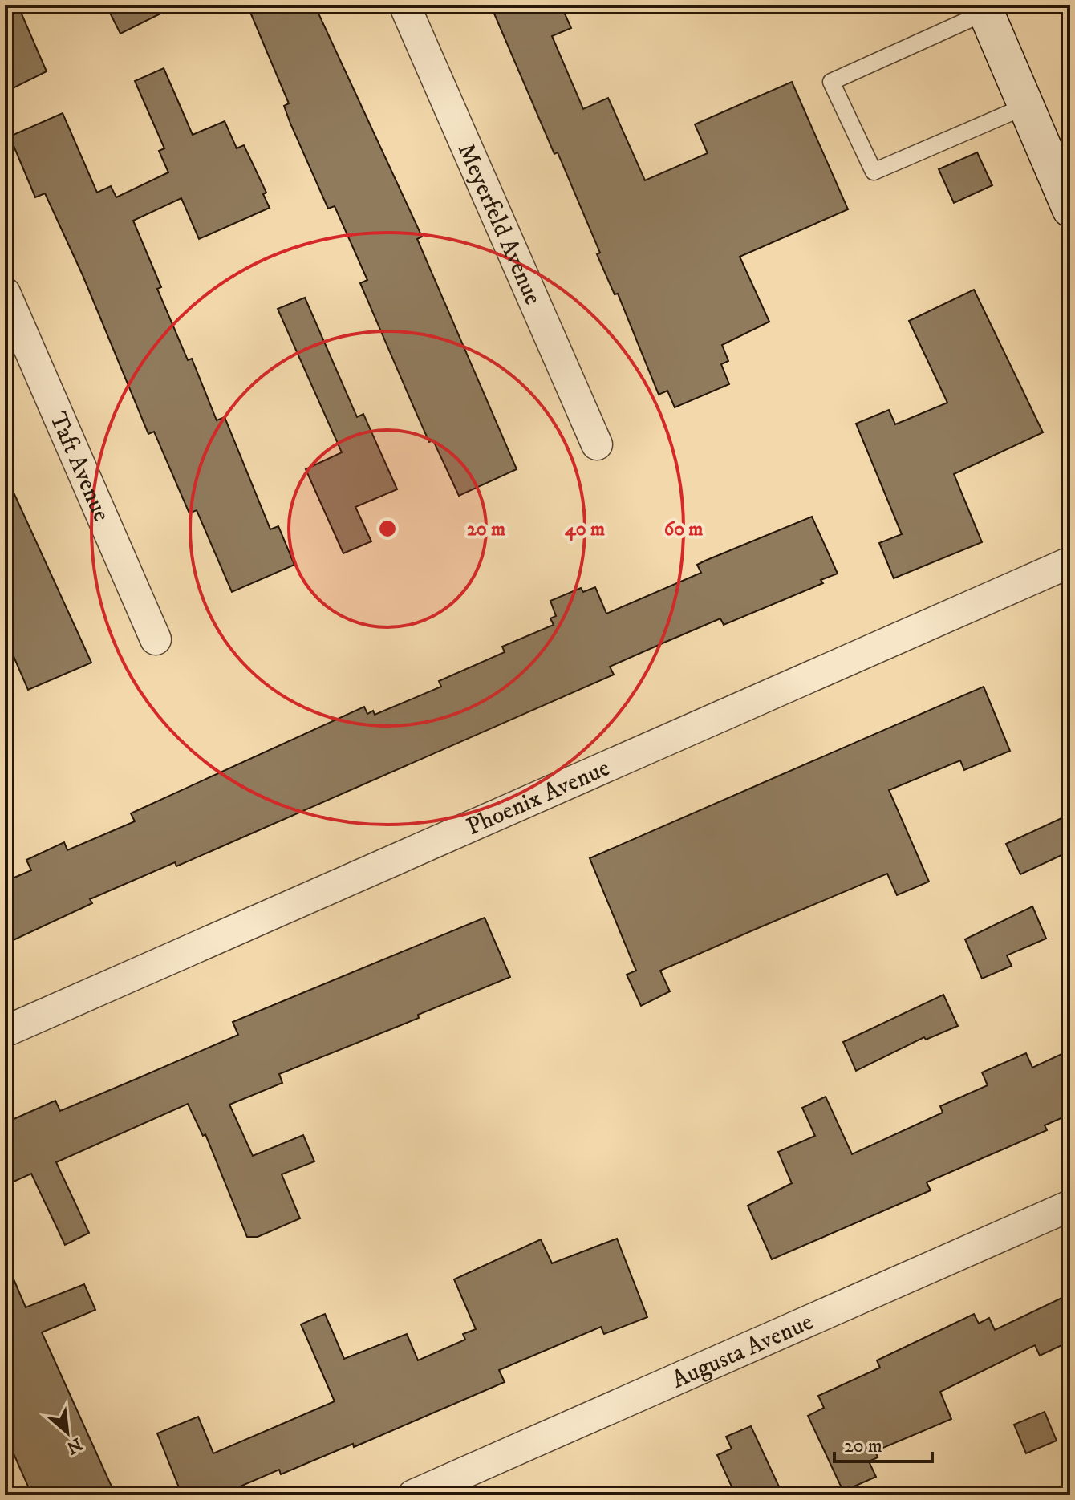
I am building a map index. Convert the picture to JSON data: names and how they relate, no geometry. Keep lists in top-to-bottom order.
{
  "streets": {
    "street": [
      "Meyerfeld Avenue",
      "Taft Avenue",
      "Phoenix Avenue",
      "Augusta Avenue"
    ]
  },
  "scale_bar": "20 m",
  "north": "bottom right",
  "rings": ["20 m", "40 m", "60 m"]
}
